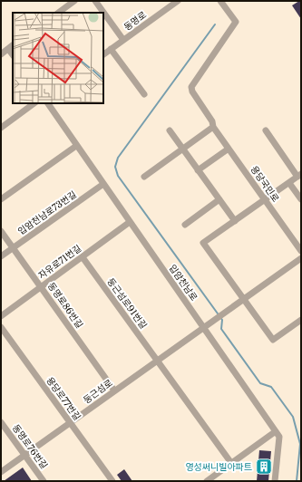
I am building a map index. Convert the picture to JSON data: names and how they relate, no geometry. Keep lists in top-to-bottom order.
{
  "streets": {
    "street": [
      "동명로",
      "용당국민로",
      "입암천남로73번길",
      "자유로71번길",
      "입암천남로",
      "둥근섬로91번길",
      "동명로86번길",
      "둥근섬로",
      "용당로77번길",
      "동명로76번길"
    ]
  },
  "crossings": [
    ["입암천남로73번길", "입암천남로"],
    ["입암천남로73번길", "동명로86번길"],
    ["자유로71번길", "입암천남로"],
    ["자유로71번길", "둥근섬로91번길"],
    ["자유로71번길", "동명로86번길"],
    ["입암천남로", "둥근섬로"],
    ["둥근섬로91번길", "둥근섬로"],
    ["동명로86번길", "둥근섬로"],
    ["둥근섬로", "용당로77번길"],
    ["둥근섬로", "동명로76번길"]
  ],
  "places": {
    "building": ["영성써니빌아파트"]
  }
}
